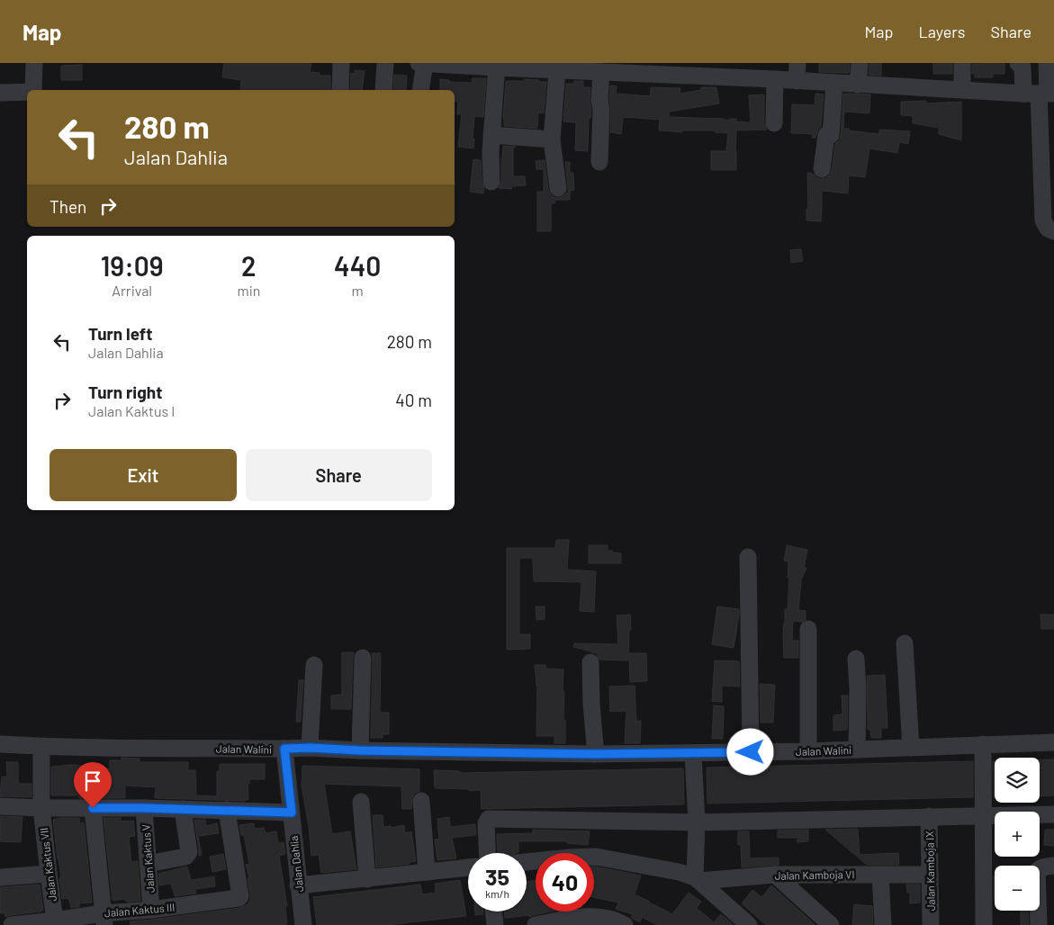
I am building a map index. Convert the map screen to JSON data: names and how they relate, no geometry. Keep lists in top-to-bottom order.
{
  "streets": {
    "street": [
      "Jalan Walini",
      "Jalan Kaktus V",
      "Jalan Dahlia",
      "Jalan Kaktus VII",
      "Jalan Kamboja IX",
      "Jalan Kamboja VI",
      "Jalan Kaktus III"
    ]
  },
  "crossings": [
    ["Jalan Walini", "Jalan Dahlia"],
    ["Jalan Walini", "Jalan Kaktus VII"],
    ["Jalan Kaktus V", "Jalan Kaktus III"],
    ["Jalan Kaktus VII", "Jalan Kaktus III"],
    ["Jalan Kamboja IX", "Jalan Kamboja VI"]
  ],
  "page": {
    "header": "Map",
    "nav": ["Map", "Layers", "Share"],
    "turn": ["280 m", "Jalan Dahlia"],
    "then": "Then",
    "eta": [
      "19:09",
      "Arrival",
      "2",
      "min",
      "440",
      "m"
    ],
    "list": [
      {
        "name": "Turn left",
        "note": "Jalan Dahlia",
        "value": "280 m"
      },
      {
        "name": "Turn right",
        "note": "Jalan Kaktus I",
        "value": "40 m"
      }
    ],
    "buttons": ["Exit", "Share"],
    "map_buttons": ["+", "−"],
    "speed": "35 km/h",
    "limit": "40"
  }
}
